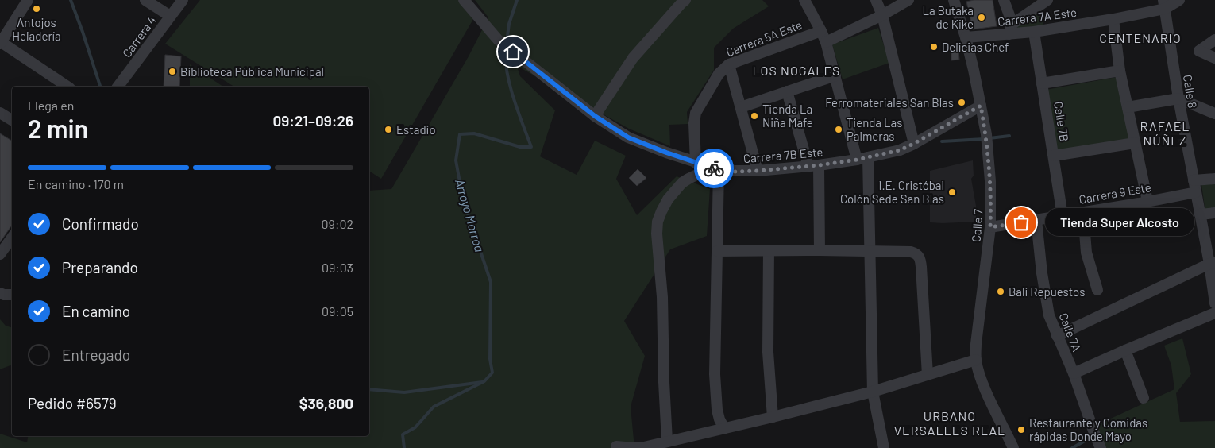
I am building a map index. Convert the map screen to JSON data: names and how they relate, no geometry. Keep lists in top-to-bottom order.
{
  "streets": {
    "street": [
      "Carrera 7A Este",
      "Carrera 4",
      "Carrera 5A Este",
      "Calle 8",
      "Calle 7B",
      "Carrera 7B Este",
      "Carrera 9 Este",
      "Calle 7",
      "Calle 7A"
    ]
  },
  "crossings": [
    ["Carrera 7A Este", "Calle 8"],
    ["Carrera 7A Este", "Calle 7B"],
    ["Carrera 7A Este", "Calle 7"],
    ["Carrera 5A Este", "Carrera 7B Este"],
    ["Calle 8", "Carrera 9 Este"],
    ["Calle 7B", "Carrera 9 Este"],
    ["Carrera 7B Este", "Calle 7"],
    ["Carrera 9 Este", "Calle 7"],
    ["Carrera 9 Este", "Calle 7A"]
  ],
  "districts": [
    "CENTENARIO",
    "LOS NOGALES",
    "RAFAEL NÚÑEZ",
    "URBANO VERSALLES REAL"
  ],
  "water": ["Arroyo Morroa"],
  "places": [
    "Antojos Heladería",
    "La Butaka de Kike",
    "Delicias Chef",
    "Biblioteca Pública Municipal",
    "Ferromateriales San Blas",
    "Tienda La Niña Mafe",
    "Estadio",
    "Tienda Las Palmeras",
    "I.E. Cristóbal Colón Sede San Blas",
    "Tienda Super Alcosto",
    "Bali Repuestos",
    "Restaurante y Comidas rápidas Donde Mayo"
  ],
  "page": {
    "heading": ["2 min", "Llega en", "09:21–09:26"],
    "panel": ["Pedido #6579", "$36,800"],
    "bar": "En camino · 170 m",
    "list": [
      ["Confirmado", "09:02"],
      ["Preparando", "09:03"],
      ["En camino", "09:05"],
      "Entregado"
    ],
    "bubble": "Tienda Super Alcosto"
  }
}
